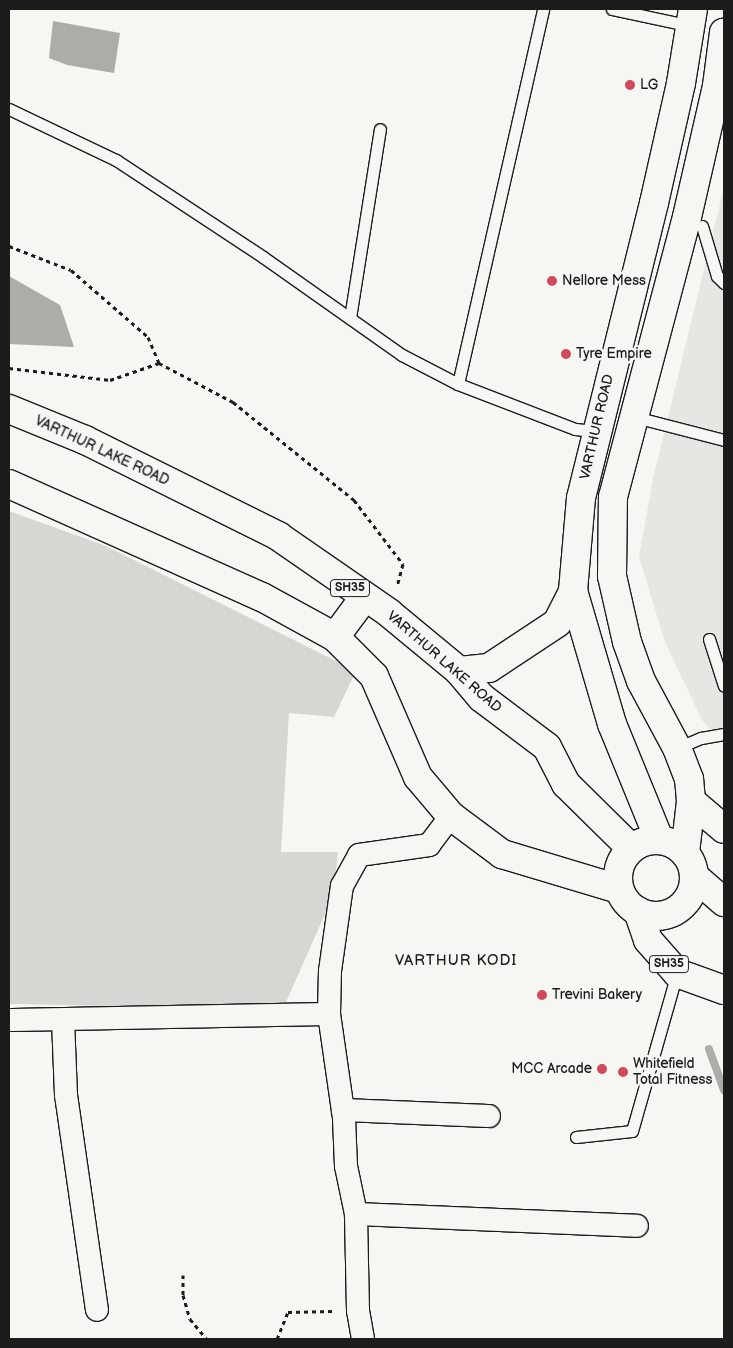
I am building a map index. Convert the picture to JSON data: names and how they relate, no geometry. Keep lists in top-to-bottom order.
{
  "streets": {
    "main road": ["VARTHUR ROAD", "VARTHUR LAKE ROAD", "SH35"]
  },
  "crossings": [
    ["VARTHUR ROAD", "VARTHUR LAKE ROAD"],
    ["VARTHUR ROAD", "SH35"],
    ["VARTHUR LAKE ROAD", "SH35"]
  ],
  "districts": ["VARTHUR KODI"],
  "places": [
    "LG",
    "Nellore Mess",
    "Tyre Empire",
    "Trevini Bakery",
    "MCC Arcade",
    "Whitefield Total Fitness"
  ]
}
